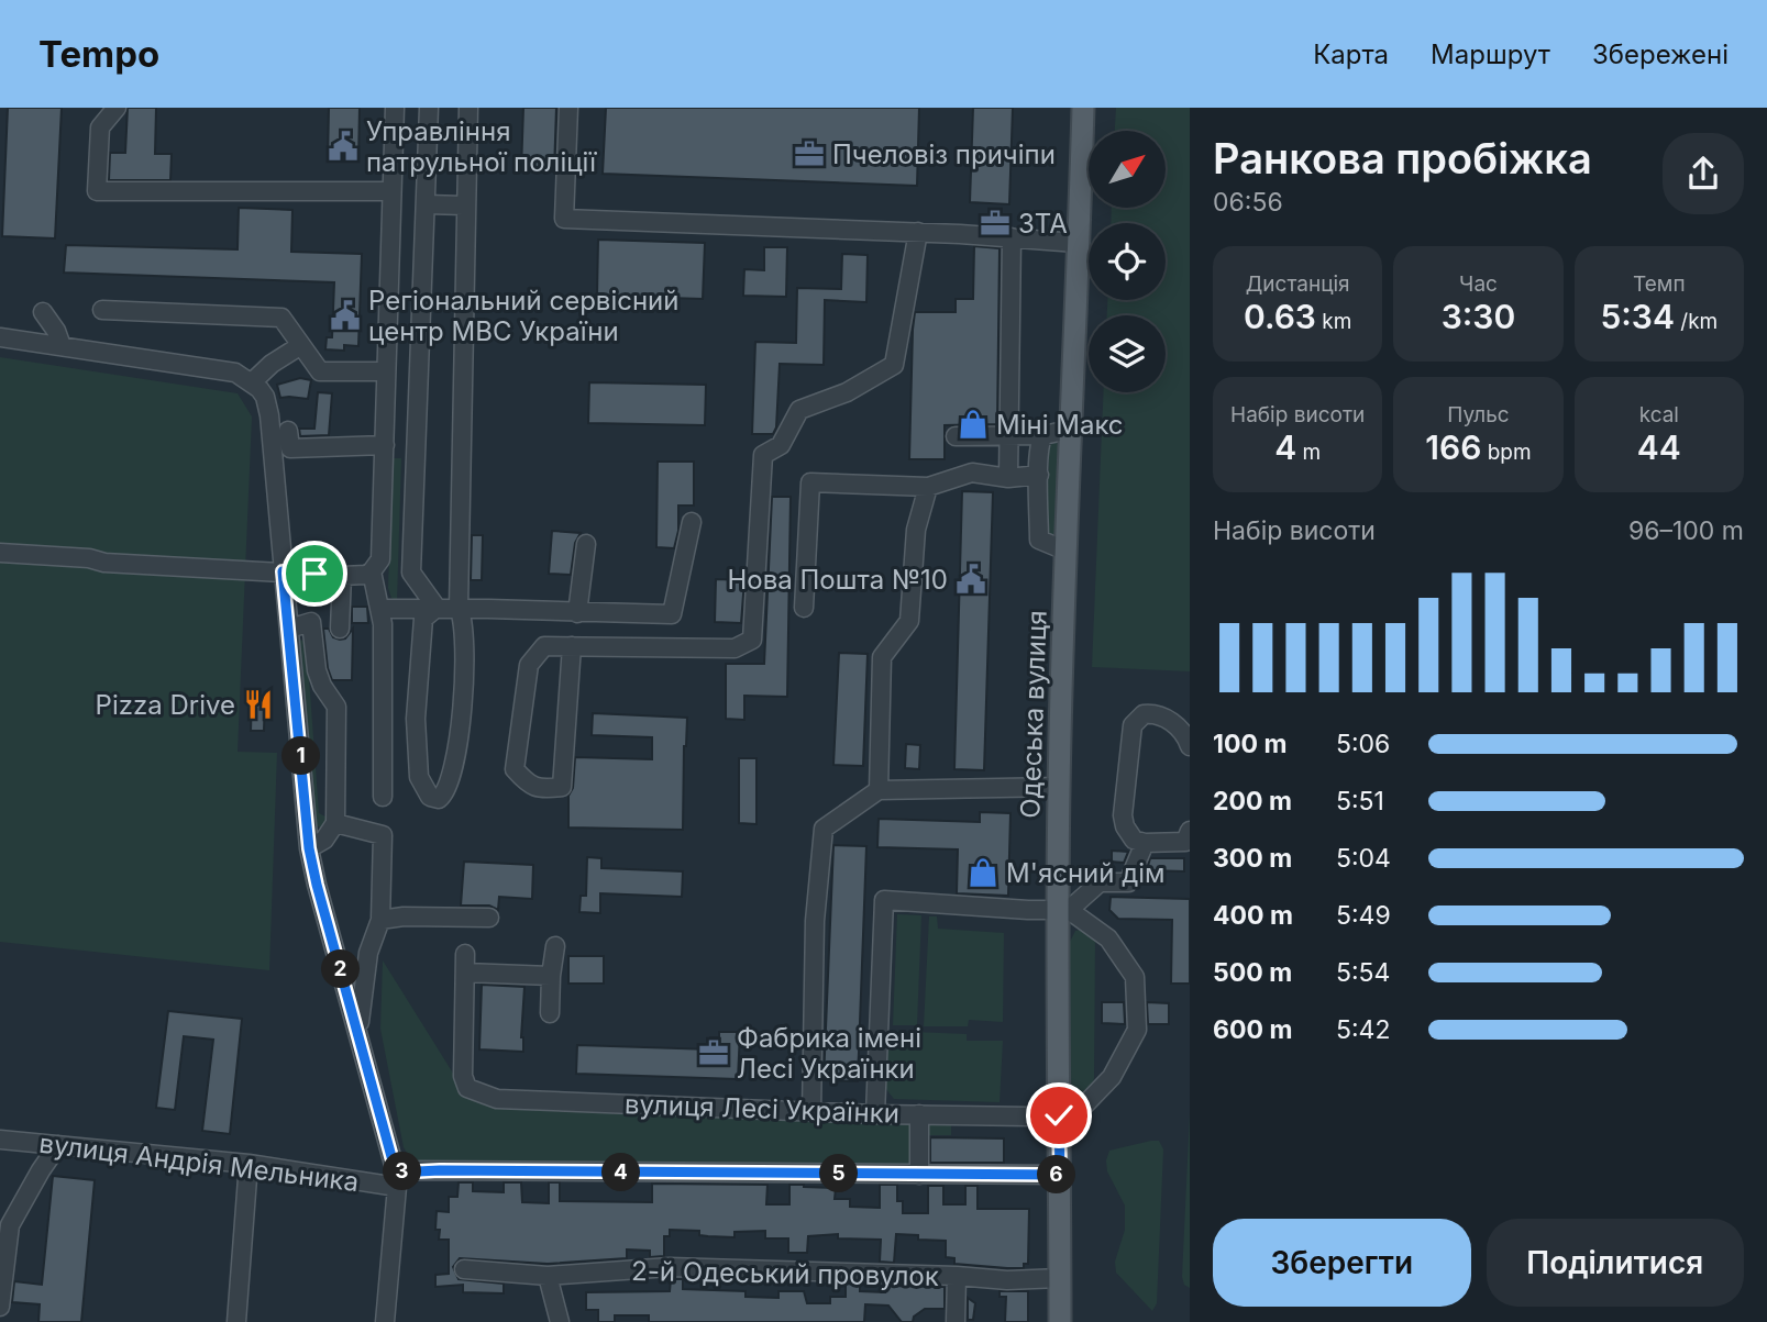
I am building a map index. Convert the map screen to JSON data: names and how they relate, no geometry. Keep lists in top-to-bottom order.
{
  "streets": {
    "main road": ["Одеська вулиця"],
    "street": ["вулиця Лесі Українки", "вулиця Андрія Мельника", "2-й Одеський провулок"]
  },
  "crossings": [
    ["Одеська вулиця", "вулиця Лесі Українки"],
    ["Одеська вулиця", "2-й Одеський провулок"]
  ],
  "places": {
    "public building": ["Управління патрульної поліції", "Регіональний сервісний центр МВС України", "Нова Пошта №10"],
    "office": ["Пчеловіз причіпи", "ЗТА", "Фабрика імені Лесі Українки"],
    "shop": ["Міні Макс", "М'ясний дім"],
    "restaurant": ["Pizza Drive"]
  },
  "north": "top right",
  "page": {
    "header": "Tempo",
    "nav": ["Карта", "Маршрут", "Збережені"],
    "heading": ["Ранкова пробіжка", "06:56"],
    "stats": [
      ["Дистанція", "0.63 km"],
      ["Час", "3:30"],
      ["Темп", "5:34 /km"],
      ["Набір висоти", "4 m"],
      ["Пульс", "166 bpm"],
      ["kcal", "44"]
    ],
    "chart": ["Набір висоти", "96–100 m"],
    "list": [
      {
        "name": "100 m",
        "note": "5:06"
      },
      {
        "name": "200 m",
        "note": "5:51"
      },
      {
        "name": "300 m",
        "note": "5:04"
      },
      {
        "name": "400 m",
        "note": "5:49"
      },
      {
        "name": "500 m",
        "note": "5:54"
      },
      {
        "name": "600 m",
        "note": "5:42"
      }
    ],
    "pins": [
      "1",
      "2",
      "3",
      "4",
      "5",
      "6"
    ],
    "buttons": ["Зберегти", "Поділитися"]
  }
}
